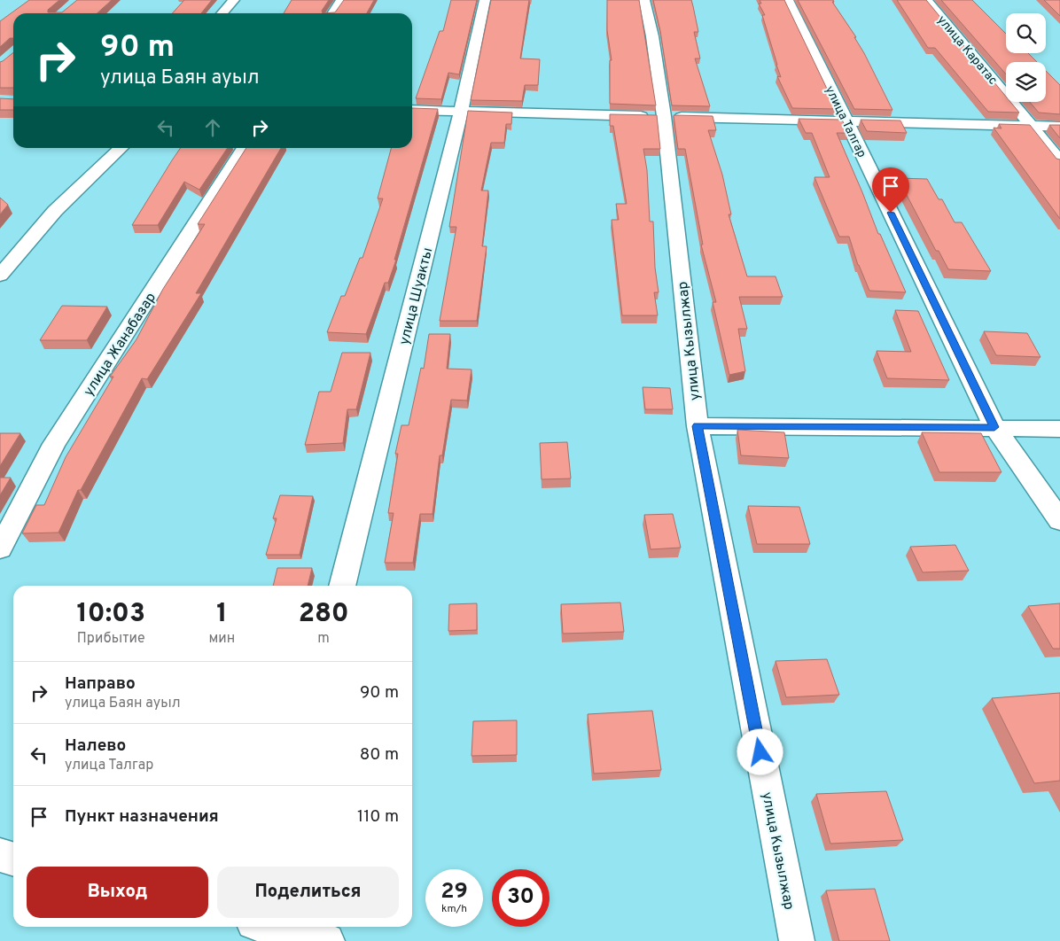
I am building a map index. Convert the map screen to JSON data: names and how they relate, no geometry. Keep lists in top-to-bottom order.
{
  "streets": {
    "street": [
      "улица Каратас",
      "улица Талгар",
      "улица Шуакты",
      "улица Кызылжар",
      "улица Жанабазар"
    ]
  },
  "page": {
    "turn": ["90 m", "улица Баян ауыл"],
    "eta": [
      "10:03",
      "Прибытие",
      "1",
      "мин",
      "280",
      "m"
    ],
    "list": [
      {
        "name": "Направо",
        "note": "улица Баян ауыл",
        "value": "90 m"
      },
      {
        "name": "Налево",
        "note": "улица Талгар",
        "value": "80 m"
      },
      {
        "name": "Пункт назначения",
        "value": "110 m"
      }
    ],
    "buttons": ["Выход", "Поделиться"],
    "speed": "29 km/h",
    "limit": "30"
  }
}
